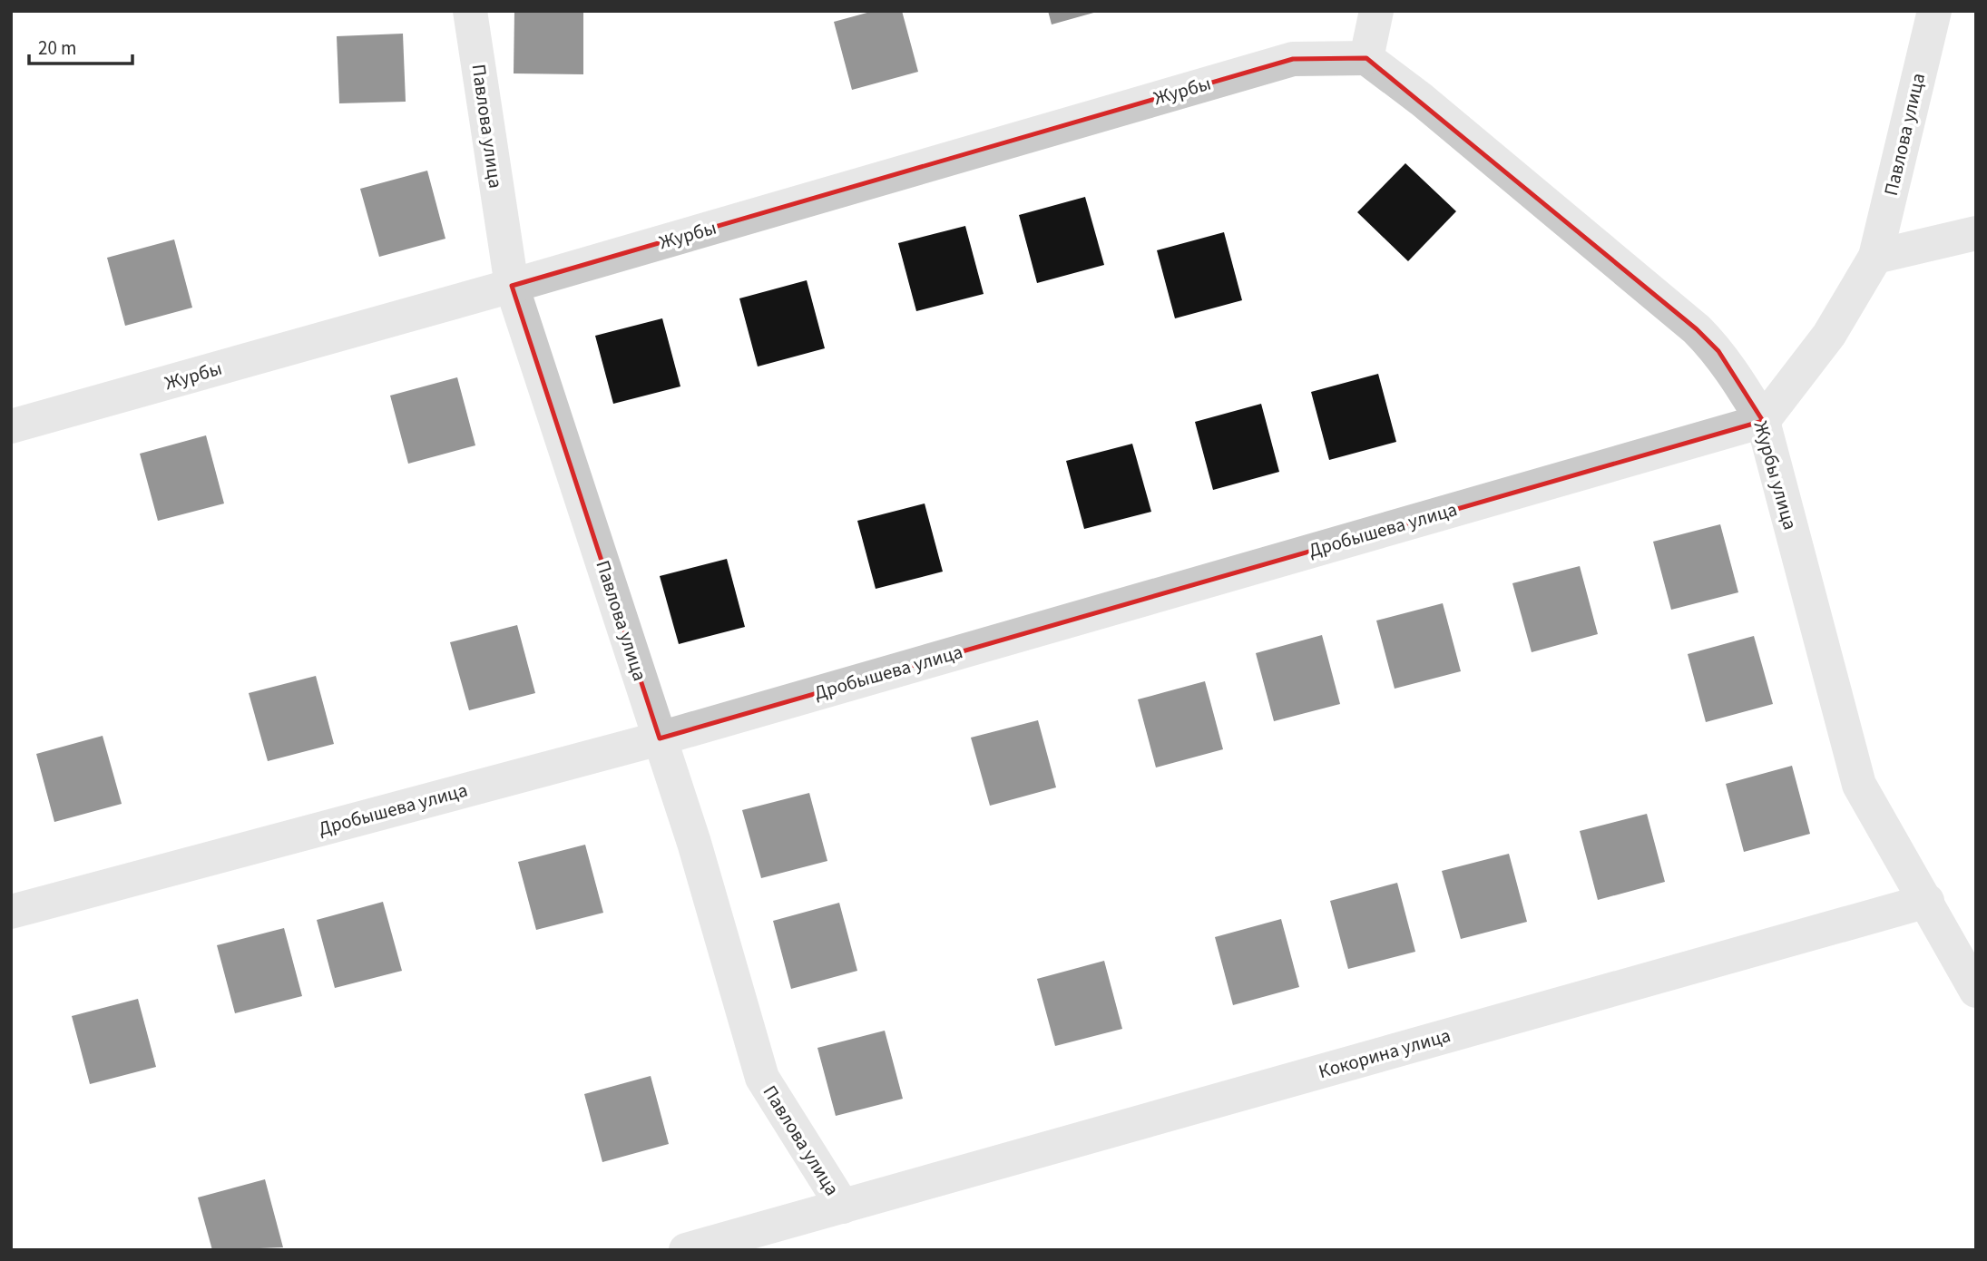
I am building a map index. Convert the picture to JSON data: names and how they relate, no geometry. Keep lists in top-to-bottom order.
{
  "streets": {
    "street": [
      "Журбы",
      "Павлова улица",
      "Журбы улица",
      "Дробышева улица",
      "Кокорина улица"
    ]
  },
  "crossings": [
    ["Журбы", "Павлова улица"],
    ["Журбы", "Журбы улица"],
    ["Павлова улица", "Журбы улица"],
    ["Павлова улица", "Дробышева улица"],
    ["Павлова улица", "Кокорина улица"],
    ["Журбы улица", "Дробышева улица"],
    ["Журбы улица", "Кокорина улица"]
  ],
  "scale_bar": "20 m"
}
